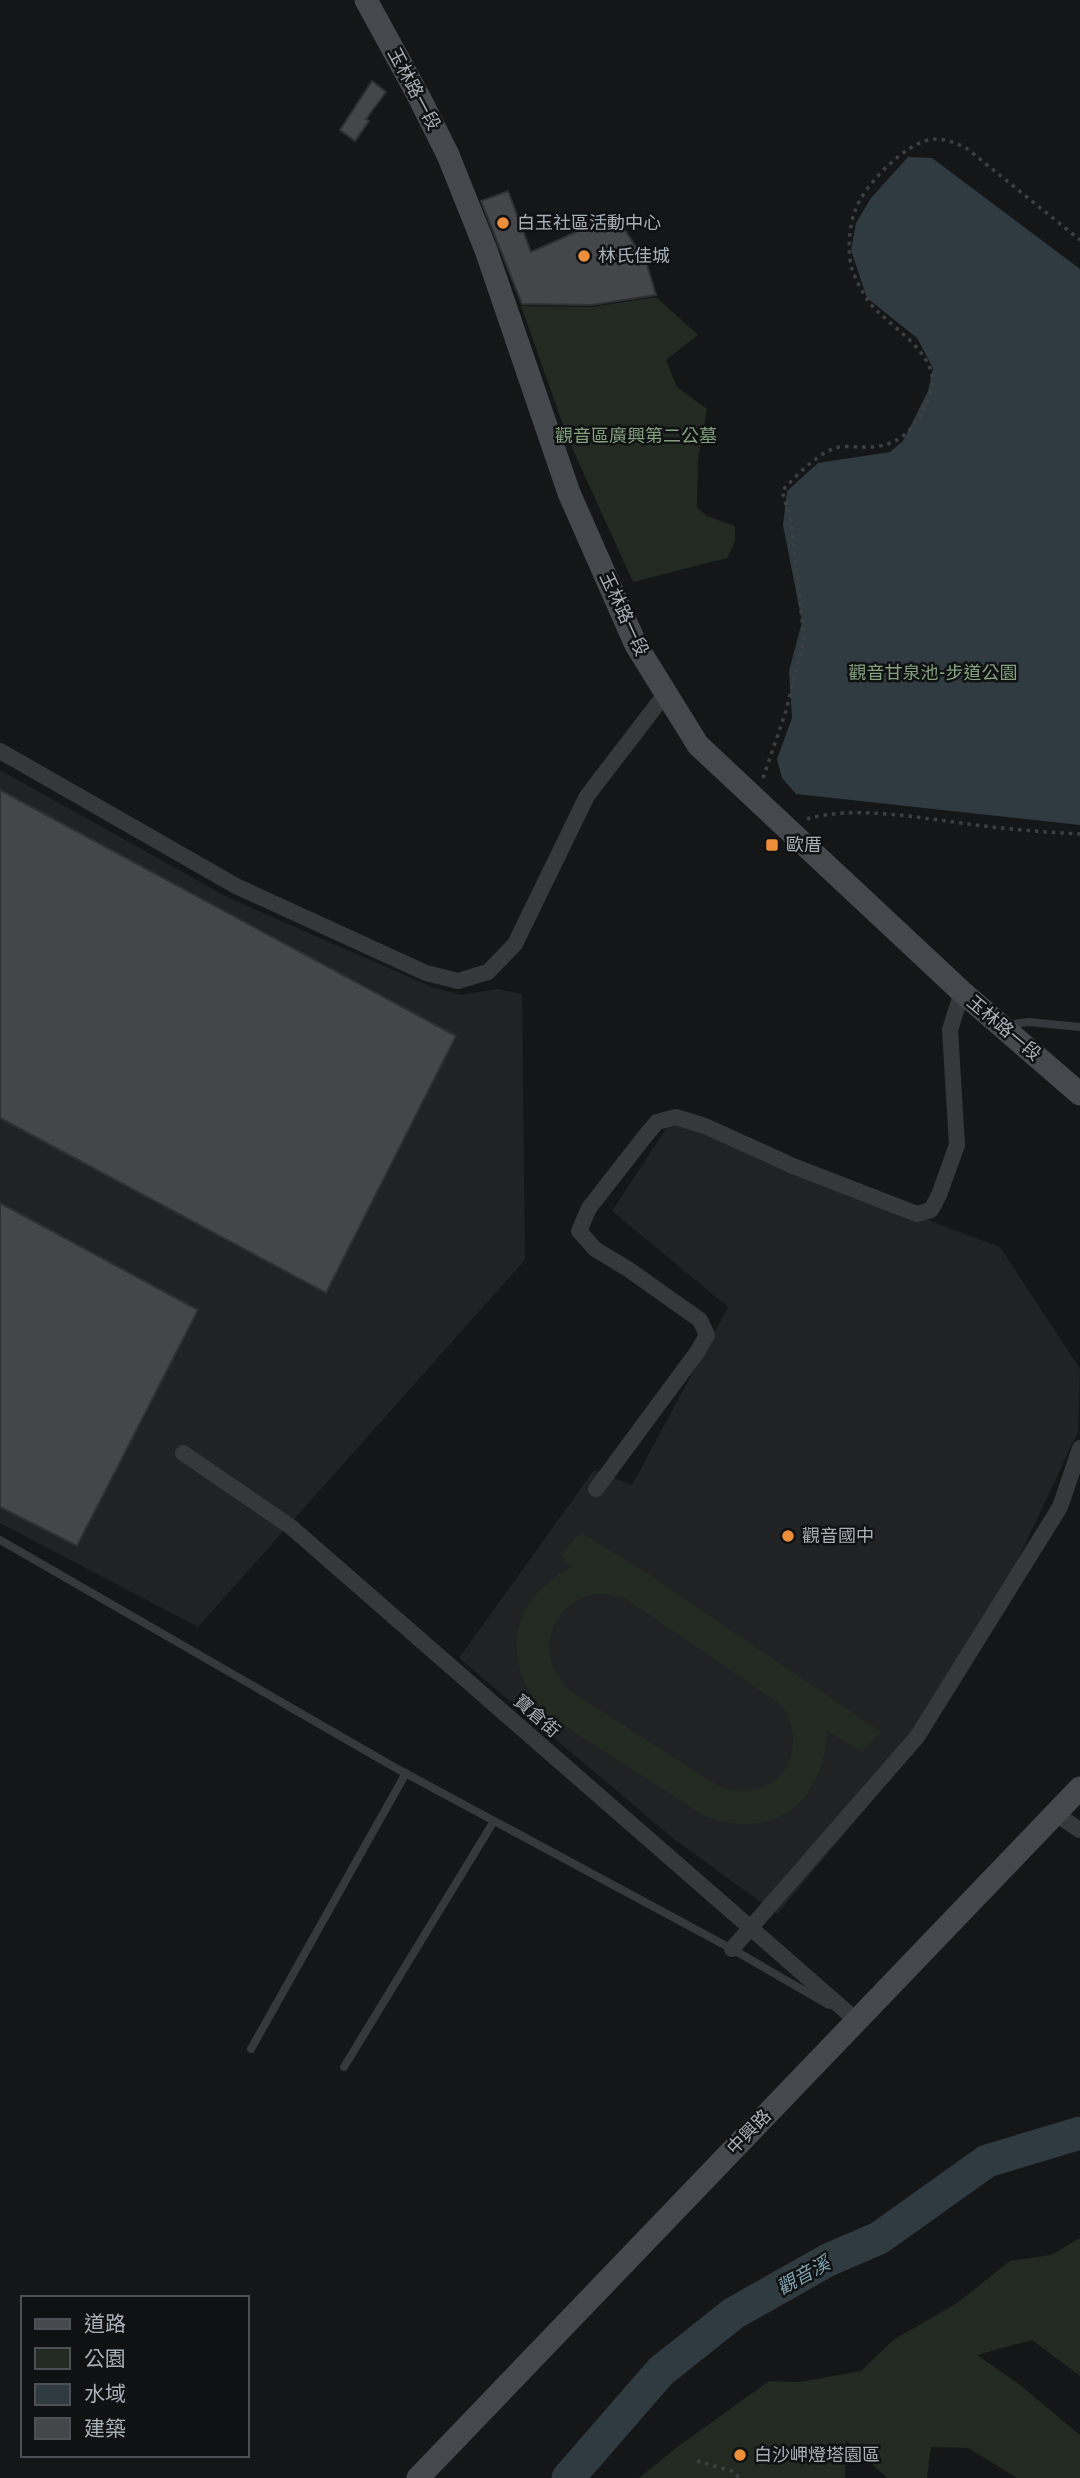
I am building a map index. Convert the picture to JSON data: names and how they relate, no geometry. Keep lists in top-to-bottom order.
{
  "streets": {
    "street": ["玉林路一段", "寶倉街", "中興路"]
  },
  "crossings": [
    ["寶倉街", "中興路"]
  ],
  "water": ["觀音溪"],
  "parks": ["觀音區廣興第二公墓", "觀音甘泉池-步道公園"],
  "places": {
    "other": [
      "白玉社區活動中心",
      "林氏佳城",
      "觀音國中",
      "白沙岬燈塔園區"
    ],
    "transit": ["歐厝"]
  },
  "legend": [
    "道路",
    "公園",
    "水域",
    "建築"
  ]
}
